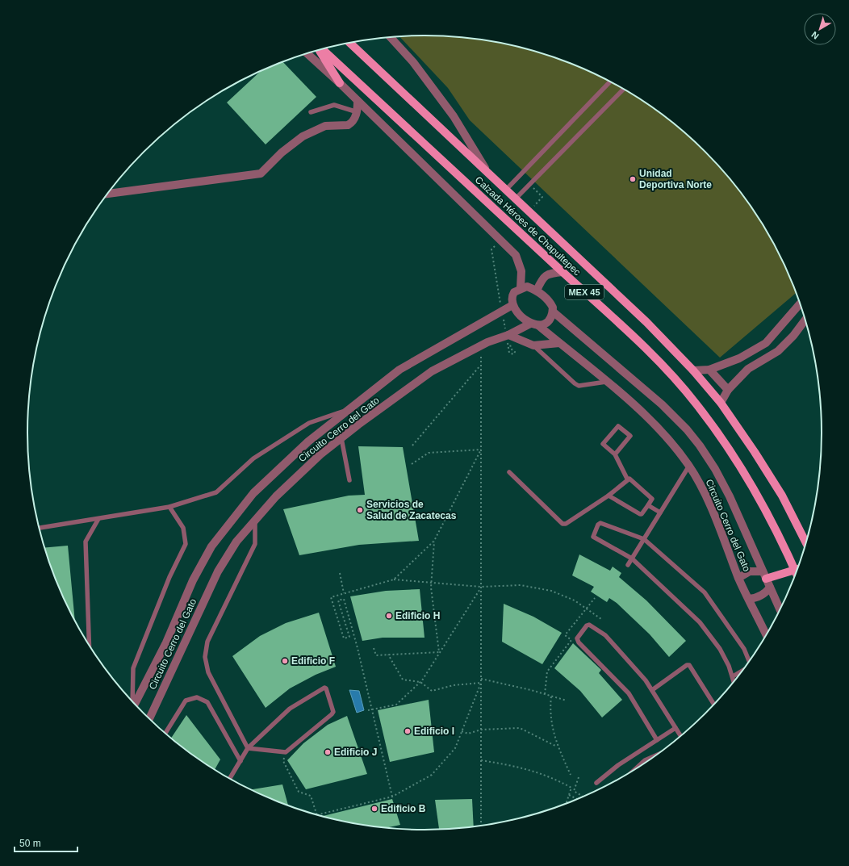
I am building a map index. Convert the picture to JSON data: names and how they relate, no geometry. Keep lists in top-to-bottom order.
{
  "streets": {
    "main road": ["Calzada Héroes de Chapultepec", "MEX 45"],
    "street": ["Circuito Cerro del Gato"]
  },
  "places": [
    "Unidad Deportiva Norte",
    "Servicios de Salud de Zacatecas",
    "Edificio H",
    "Edificio F",
    "Edificio I",
    "Edificio J",
    "Edificio B"
  ],
  "scale_bar": "50 m",
  "north": "bottom left"
}
